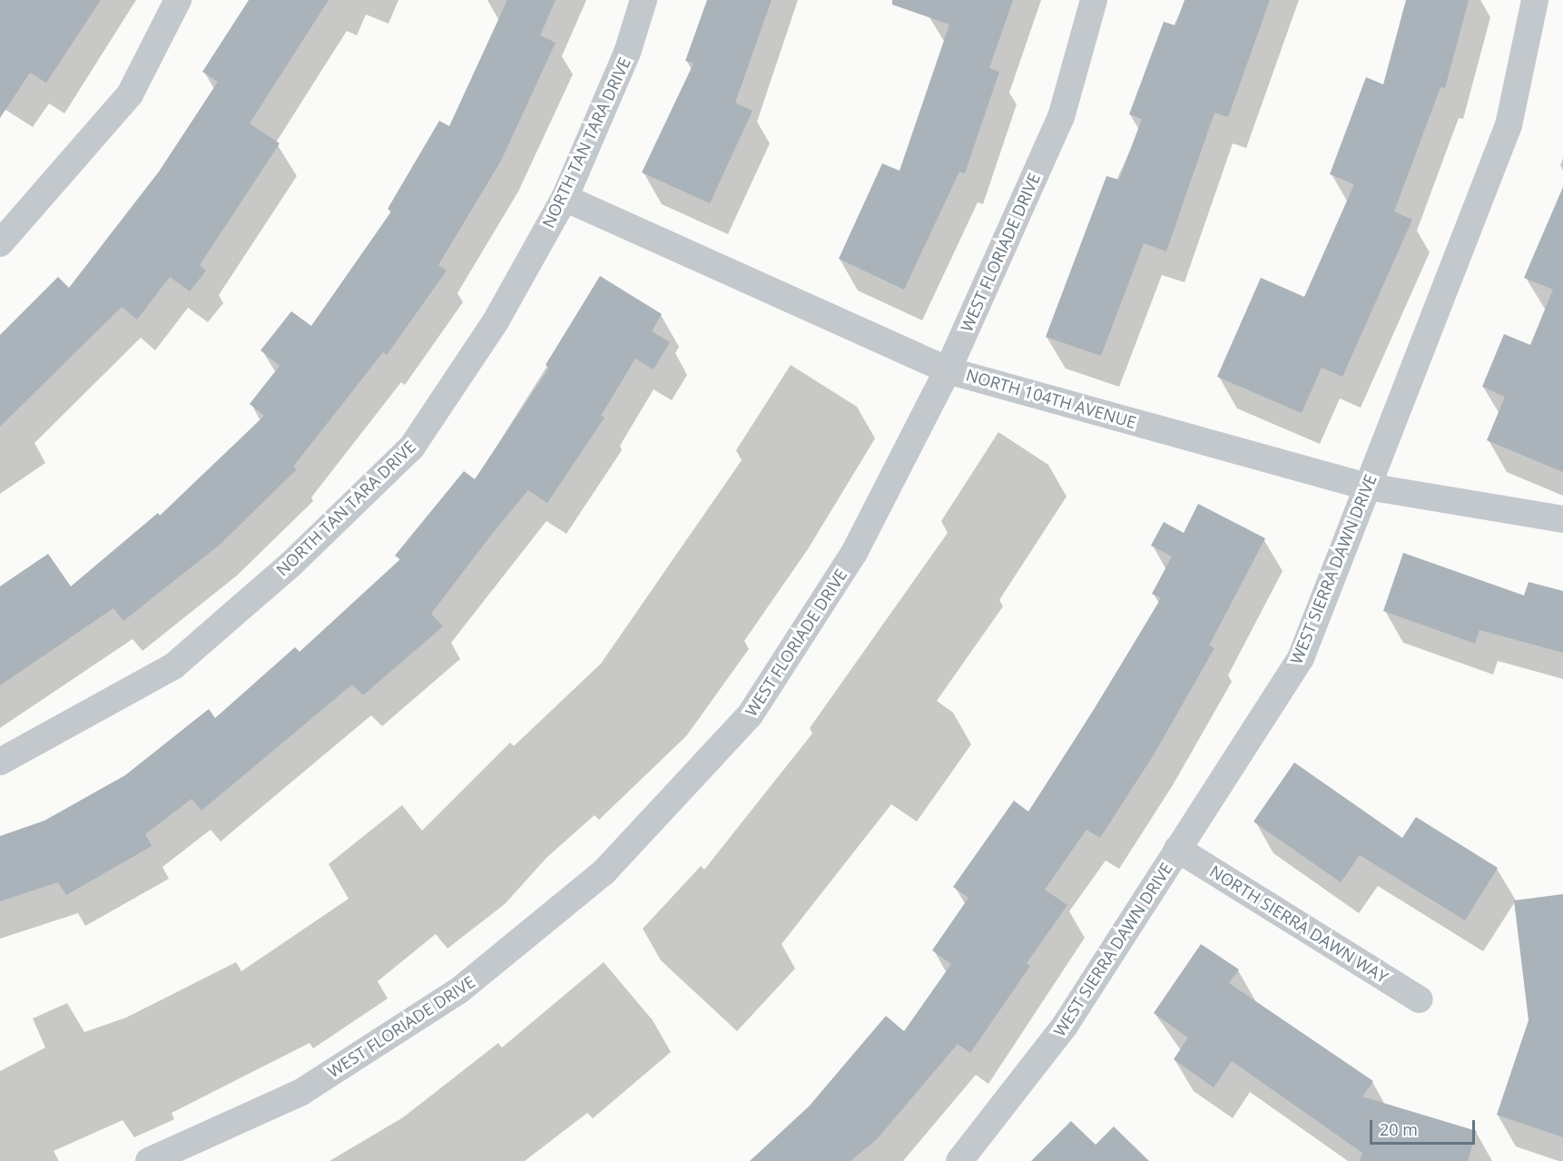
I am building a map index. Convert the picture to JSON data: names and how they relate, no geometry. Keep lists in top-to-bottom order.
{
  "streets": {
    "street": [
      "NORTH TAN TARA DRIVE",
      "WEST FLORIADE DRIVE",
      "NORTH 104TH AVENUE",
      "WEST SIERRA DAWN DRIVE",
      "NORTH SIERRA DAWN WAY"
    ]
  },
  "crossings": [
    ["NORTH TAN TARA DRIVE", "NORTH 104TH AVENUE"],
    ["WEST FLORIADE DRIVE", "NORTH 104TH AVENUE"],
    ["NORTH 104TH AVENUE", "WEST SIERRA DAWN DRIVE"],
    ["WEST SIERRA DAWN DRIVE", "NORTH SIERRA DAWN WAY"]
  ],
  "scale_bar": "20 m"
}
